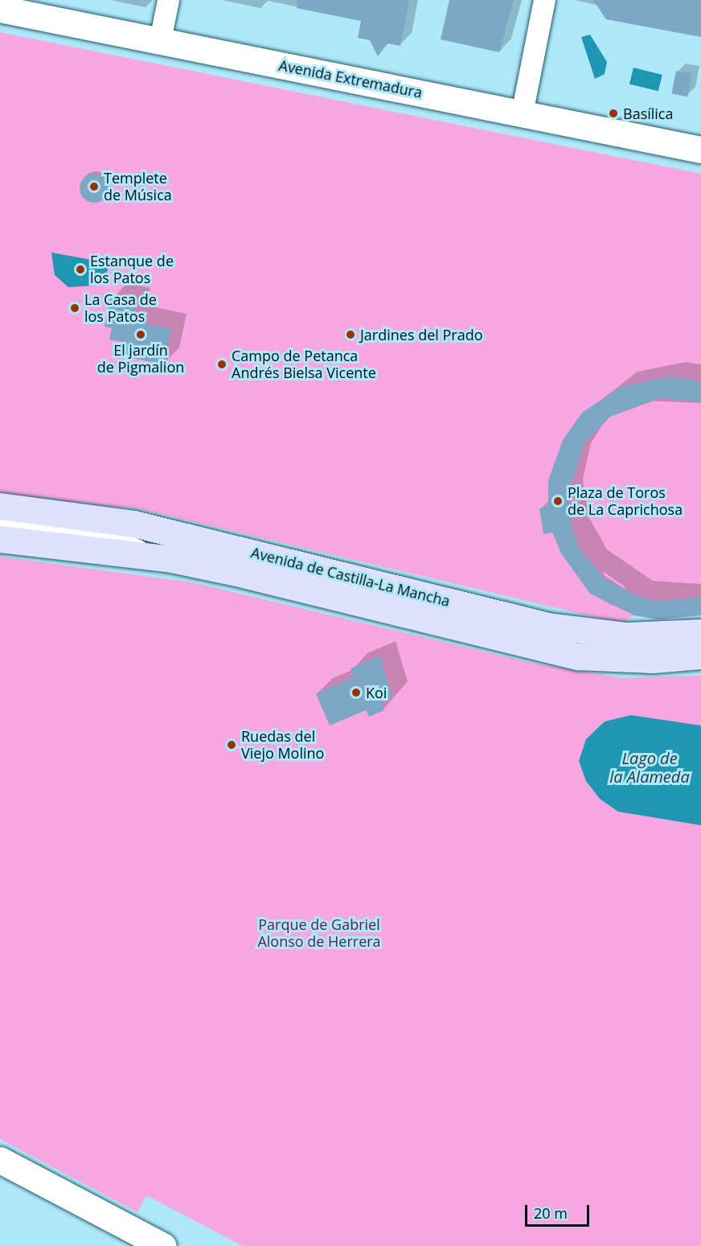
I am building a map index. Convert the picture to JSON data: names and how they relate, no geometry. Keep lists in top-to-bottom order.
{
  "streets": {
    "main road": ["Avenida Extremadura", "Avenida de Castilla-La Mancha"]
  },
  "water": ["Lago de la Alameda"],
  "parks": ["Parque de Gabriel Alonso de Herrera"],
  "places": [
    "Basílica",
    "Templete de Música",
    "Estanque de los Patos",
    "La Casa de los Patos",
    "El jardín de Pigmalion",
    "Jardines del Prado",
    "Campo de Petanca Andrés Bielsa Vicente",
    "Plaza de Toros de La Caprichosa",
    "Koi",
    "Ruedas del Viejo Molino"
  ],
  "scale_bar": "20 m"
}
